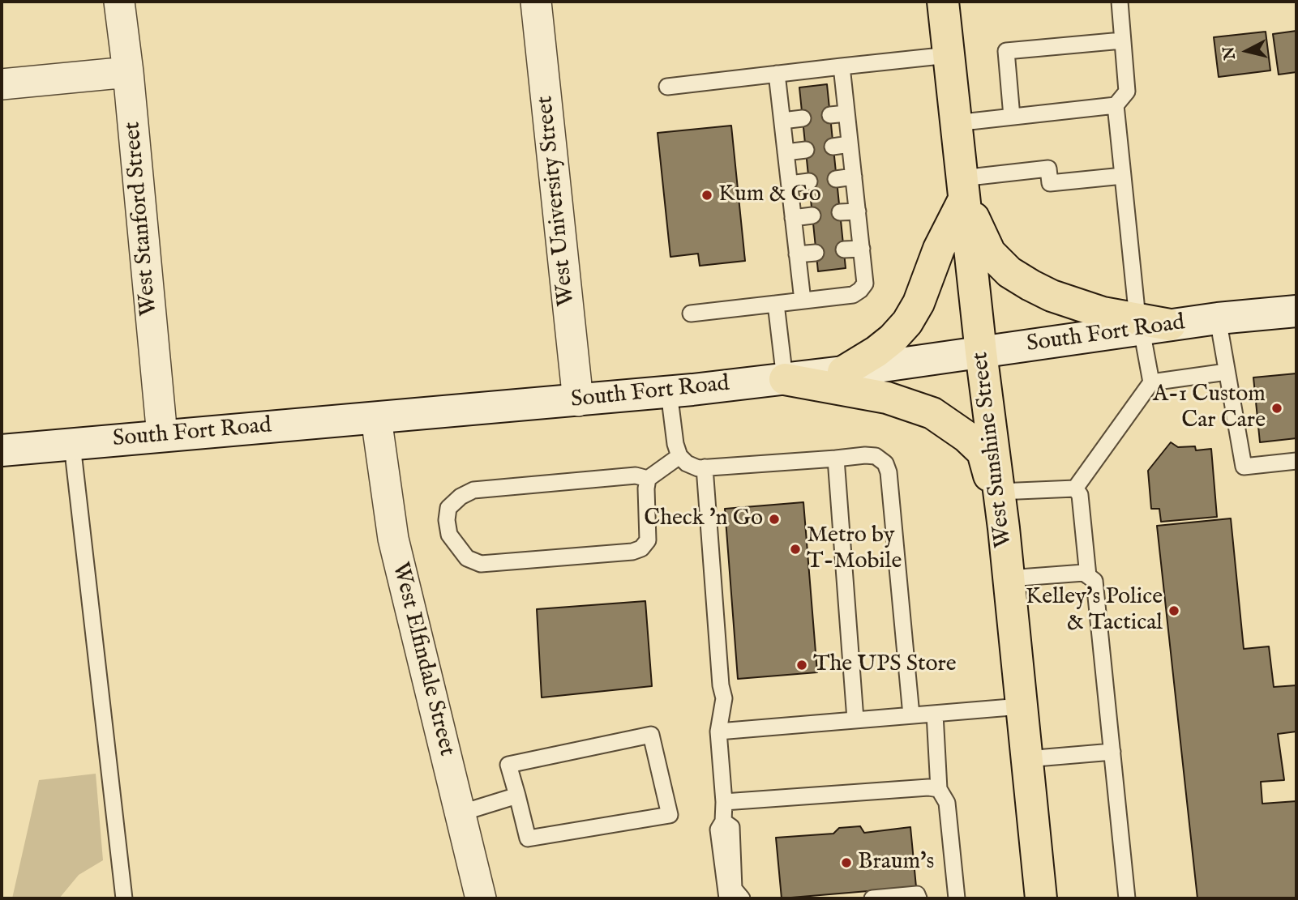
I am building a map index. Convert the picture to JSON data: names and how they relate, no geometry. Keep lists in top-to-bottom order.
{
  "streets": {
    "main road": ["West Sunshine Street"],
    "street": [
      "West University Street",
      "West Stanford Street",
      "South Fort Road",
      "West Elfindale Street"
    ]
  },
  "crossings": [
    ["West University Street", "South Fort Road"],
    ["West Stanford Street", "South Fort Road"],
    ["South Fort Road", "West Sunshine Street"],
    ["South Fort Road", "West Elfindale Street"]
  ],
  "places": [
    "Kum & Go",
    "A-1 Custom Car Care",
    "Check 'n Go",
    "Metro by T-Mobile",
    "Kelley's Police & Tactical",
    "The UPS Store",
    "Braum's"
  ],
  "north": "left"
}
